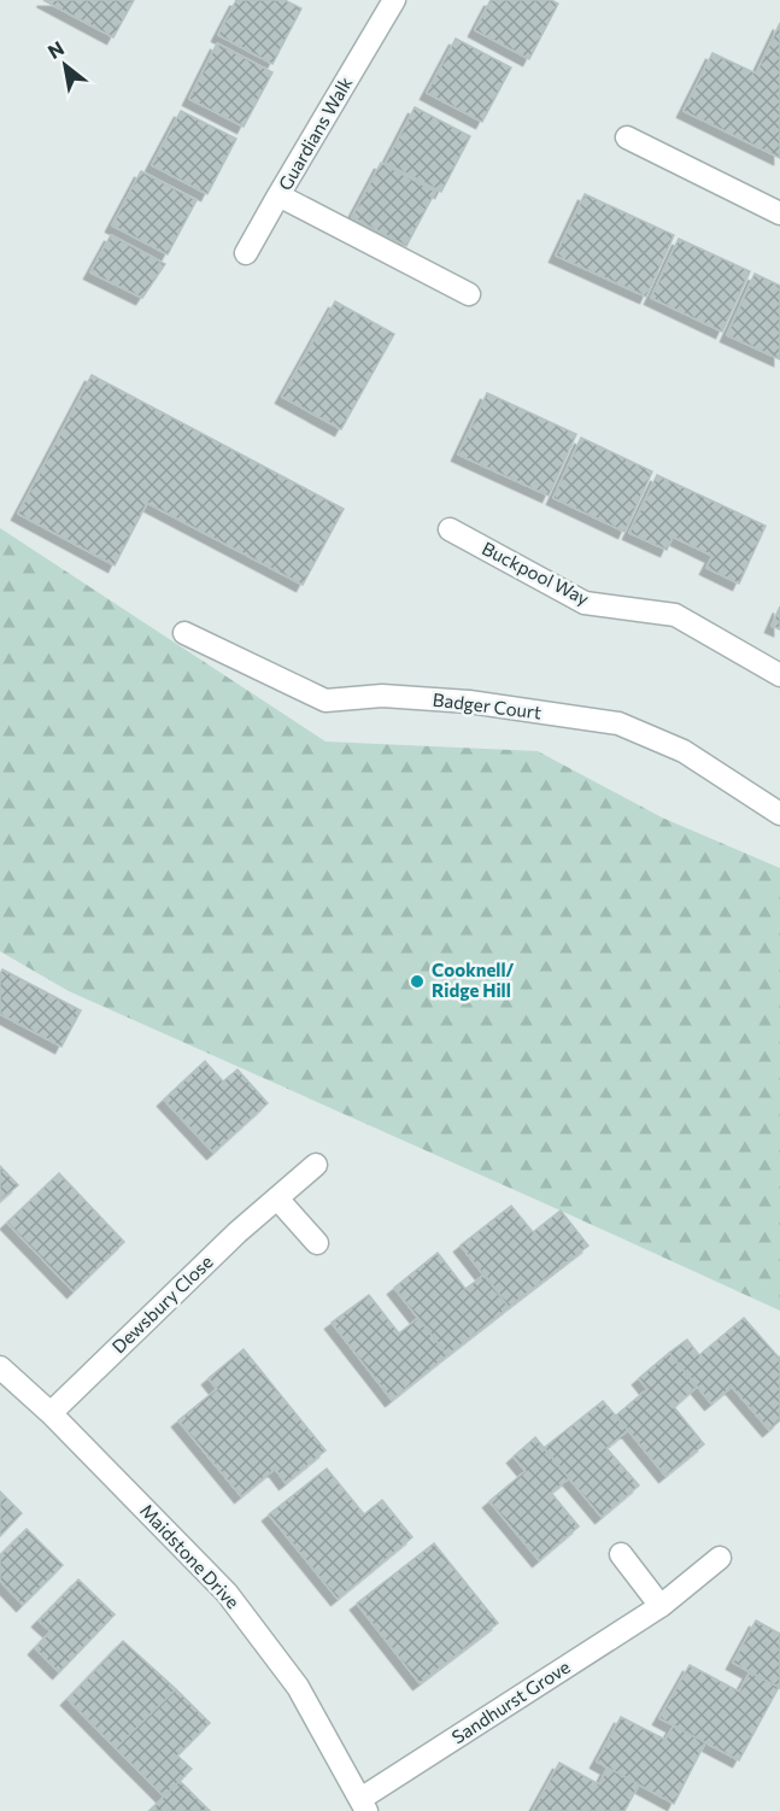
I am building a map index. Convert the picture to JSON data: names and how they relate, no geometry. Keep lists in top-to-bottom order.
{
  "streets": {
    "street": [
      "Guardians Walk",
      "Buckpool Way",
      "Badger Court",
      "Dewsbury Close",
      "Maidstone Drive",
      "Sandhurst Grove"
    ]
  },
  "crossings": [
    ["Dewsbury Close", "Maidstone Drive"],
    ["Maidstone Drive", "Sandhurst Grove"]
  ],
  "places": ["Cooknell/ Ridge Hill"],
  "north": "top left"
}
